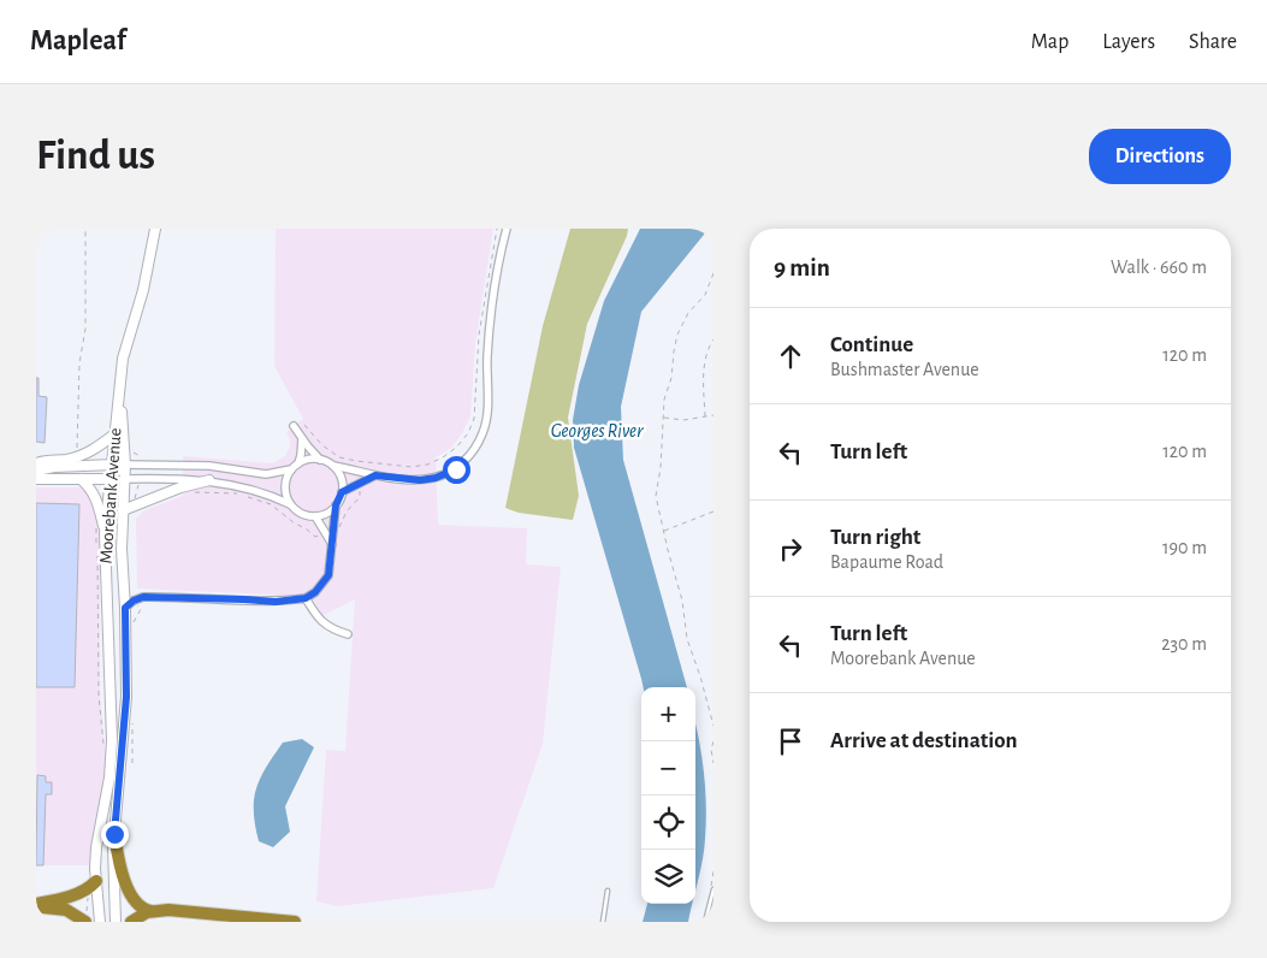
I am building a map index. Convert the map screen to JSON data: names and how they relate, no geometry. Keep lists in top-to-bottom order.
{
  "streets": {
    "main road": ["Moorebank Avenue"]
  },
  "water": ["Georges River"],
  "page": {
    "header": "Mapleaf",
    "nav": ["Map", "Layers", "Share"],
    "buttons": "Directions",
    "title": "Find us",
    "heading": ["9 min", "Walk · 660 m"],
    "list": [
      ["Continue", "Bushmaster Avenue", "120 m"],
      ["Turn left", "120 m"],
      ["Turn right", "Bapaume Road", "190 m"],
      ["Turn left", "Moorebank Avenue", "230 m"],
      "Arrive at destination"
    ],
    "map_buttons": ["+", "−"]
  }
}
